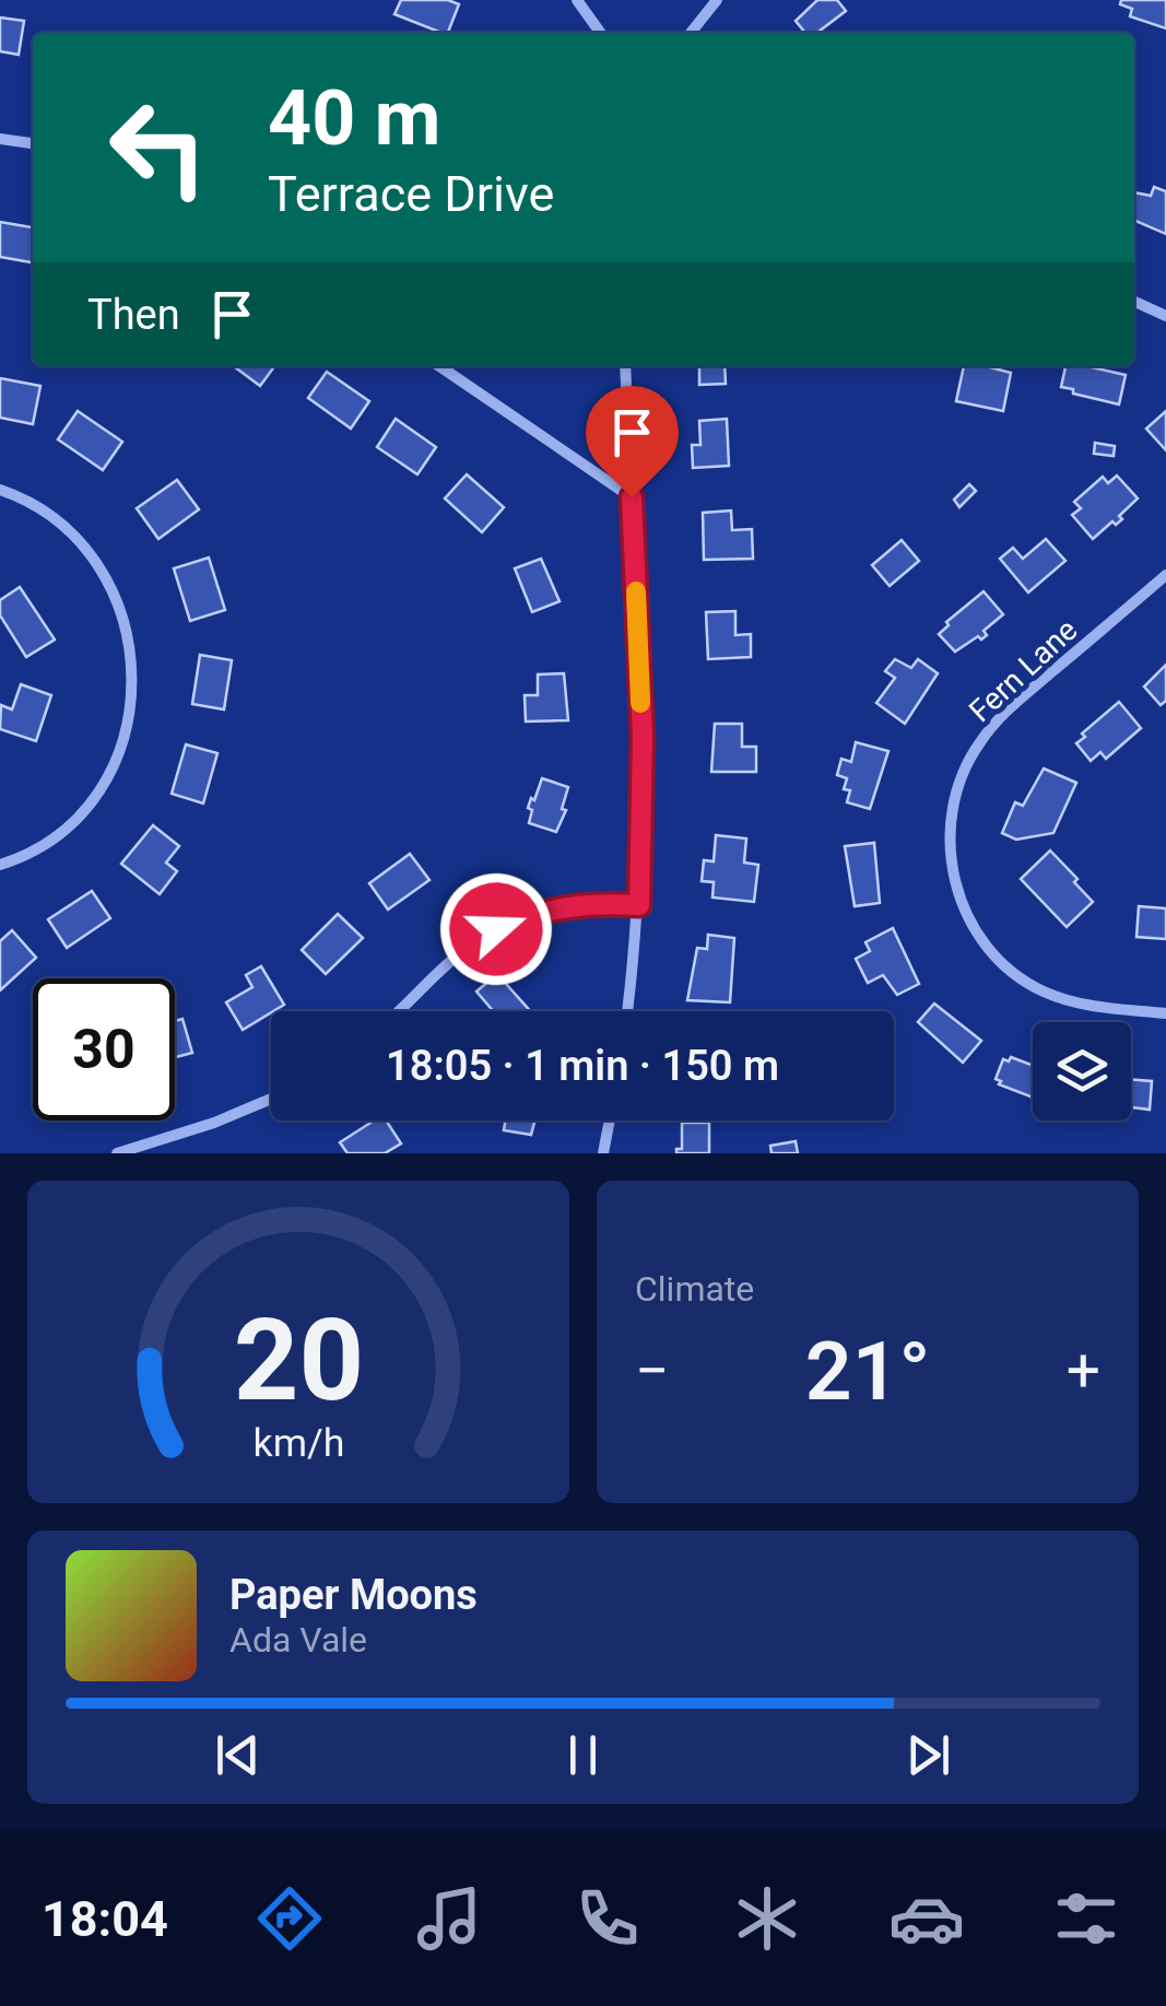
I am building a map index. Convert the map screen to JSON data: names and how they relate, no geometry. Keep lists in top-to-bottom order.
{
  "streets": {
    "street": ["Fern Lane"]
  },
  "page": {
    "turn": ["40 m", "Terrace Drive"],
    "then": "Then",
    "limit": "30",
    "trip": "18:05 · 1 min · 150 m",
    "tile": "Climate",
    "heat": ["−", "21°", "+"],
    "song": ["Paper Moons", "Ada Vale"],
    "tabs": "18:04",
    "gauge": ["20", "km/h"]
  }
}
